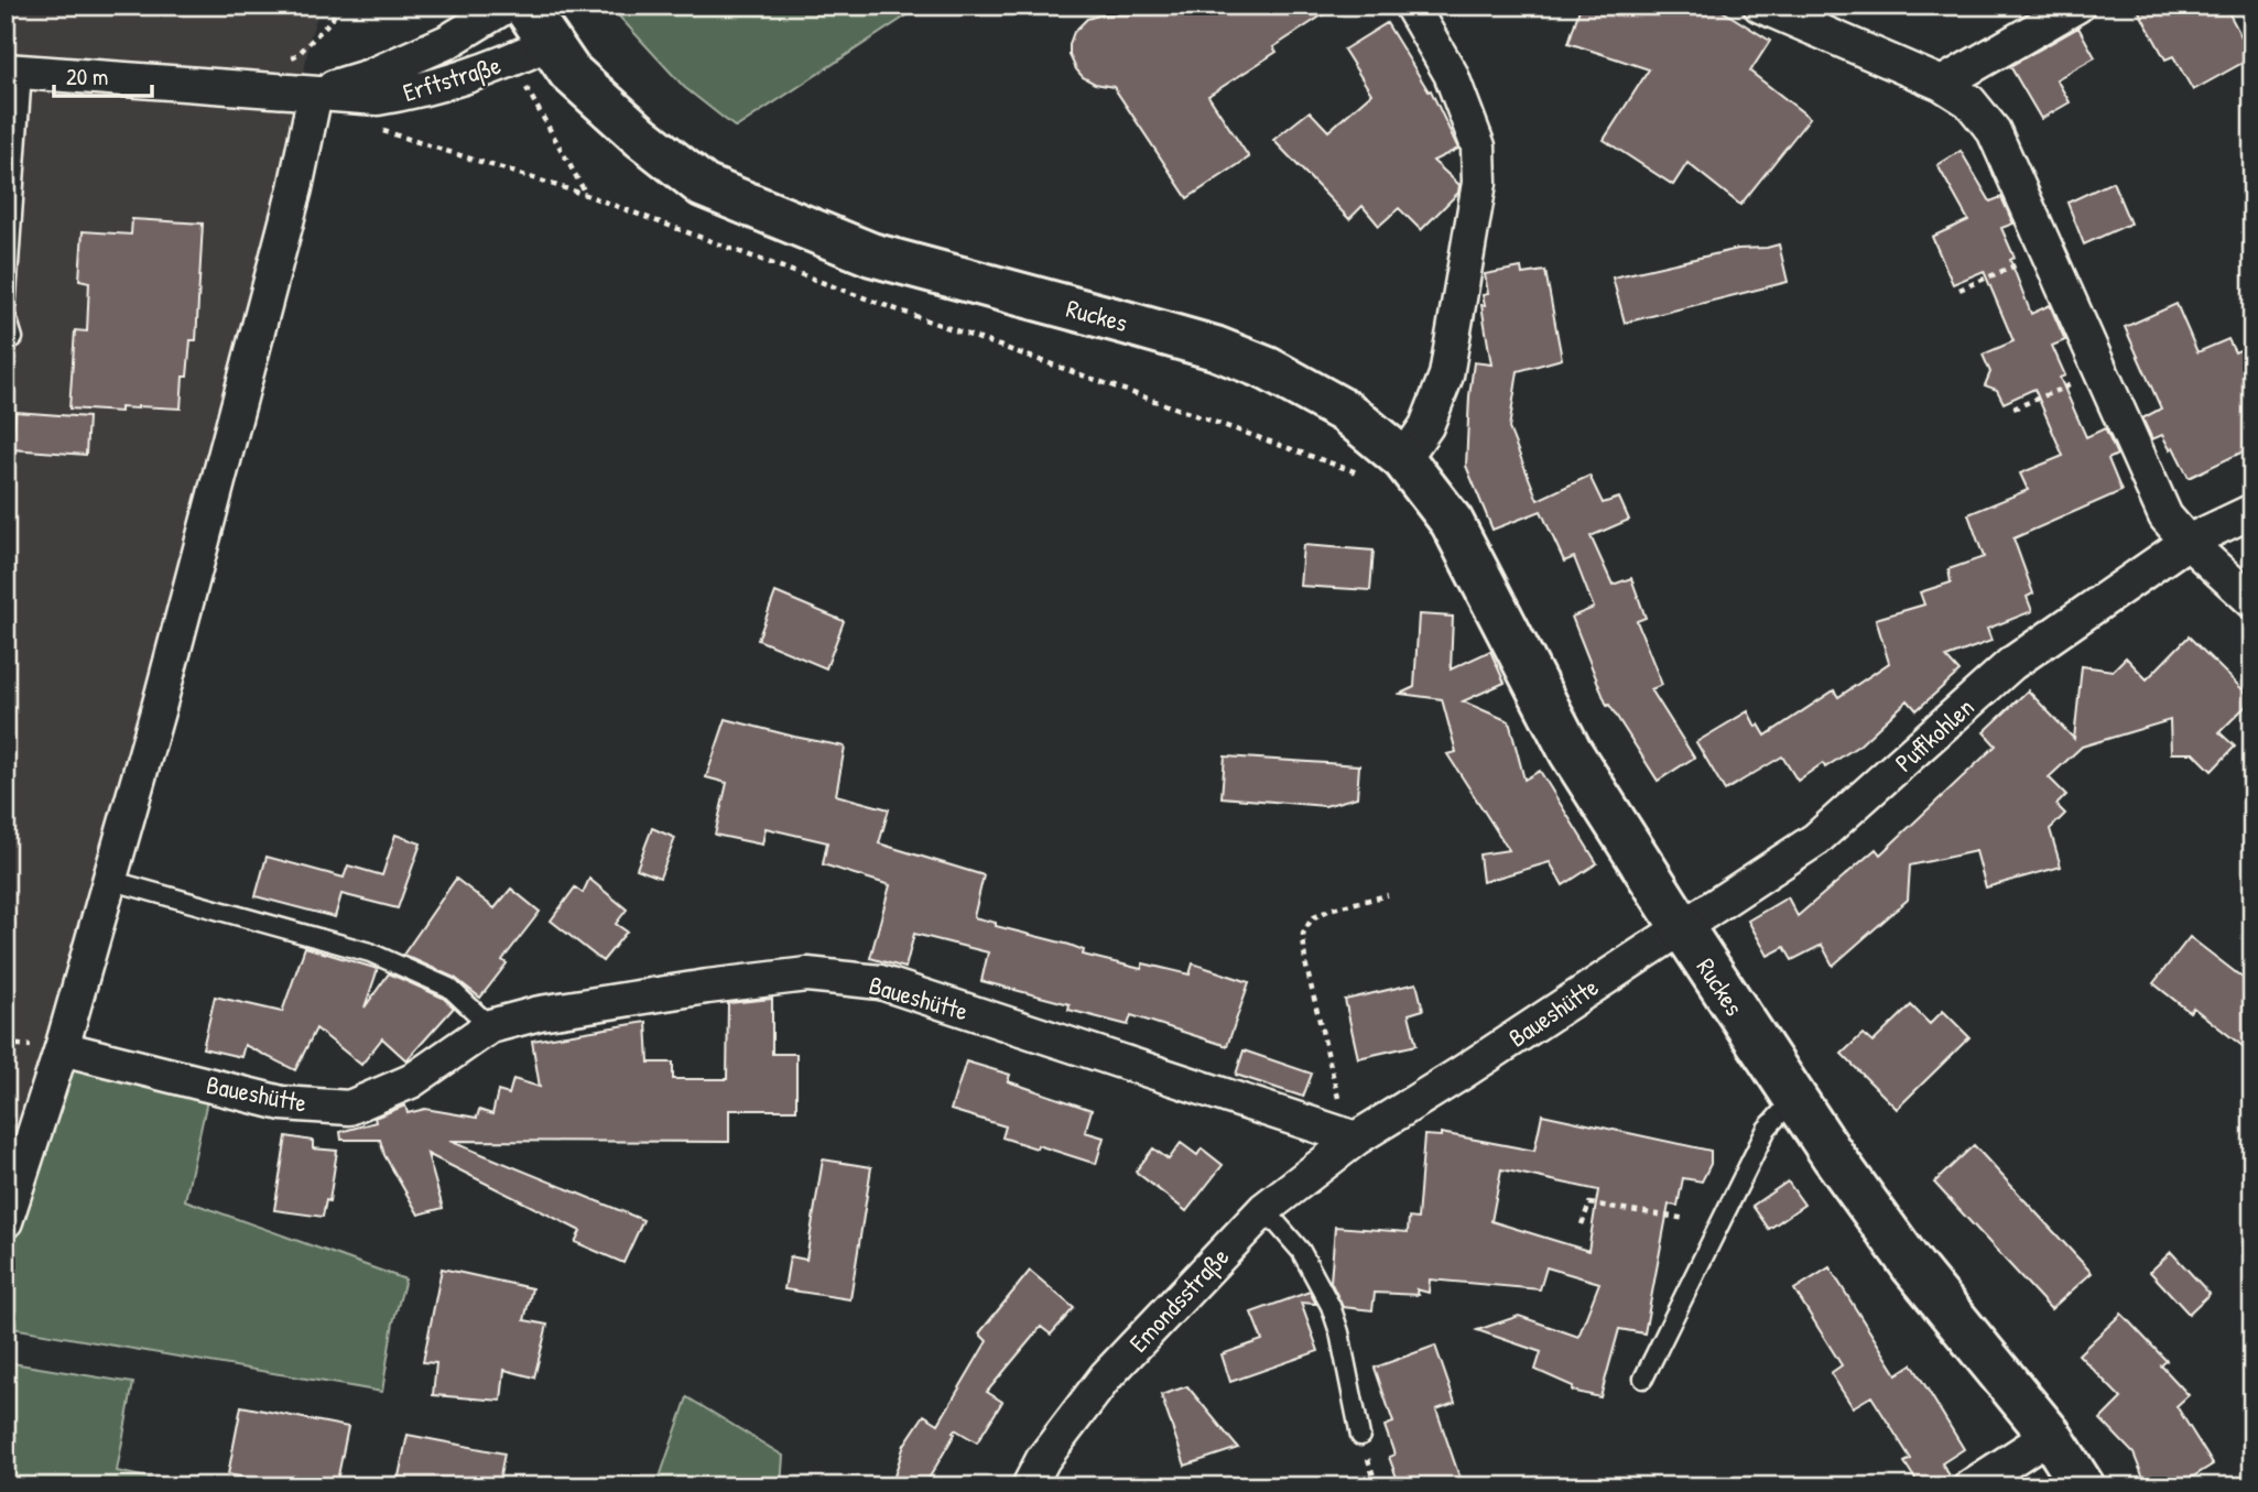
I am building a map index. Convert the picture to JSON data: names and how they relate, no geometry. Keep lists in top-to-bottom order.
{
  "streets": {
    "main road": ["Ruckes"],
    "street": [
      "Erftstraße",
      "Puffkohlen",
      "Baueshütte",
      "Emondsstraße"
    ]
  },
  "crossings": [
    ["Erftstraße", "Ruckes"],
    ["Ruckes", "Puffkohlen"],
    ["Ruckes", "Baueshütte"],
    ["Puffkohlen", "Baueshütte"],
    ["Baueshütte", "Emondsstraße"]
  ],
  "scale_bar": "20 m"
}
